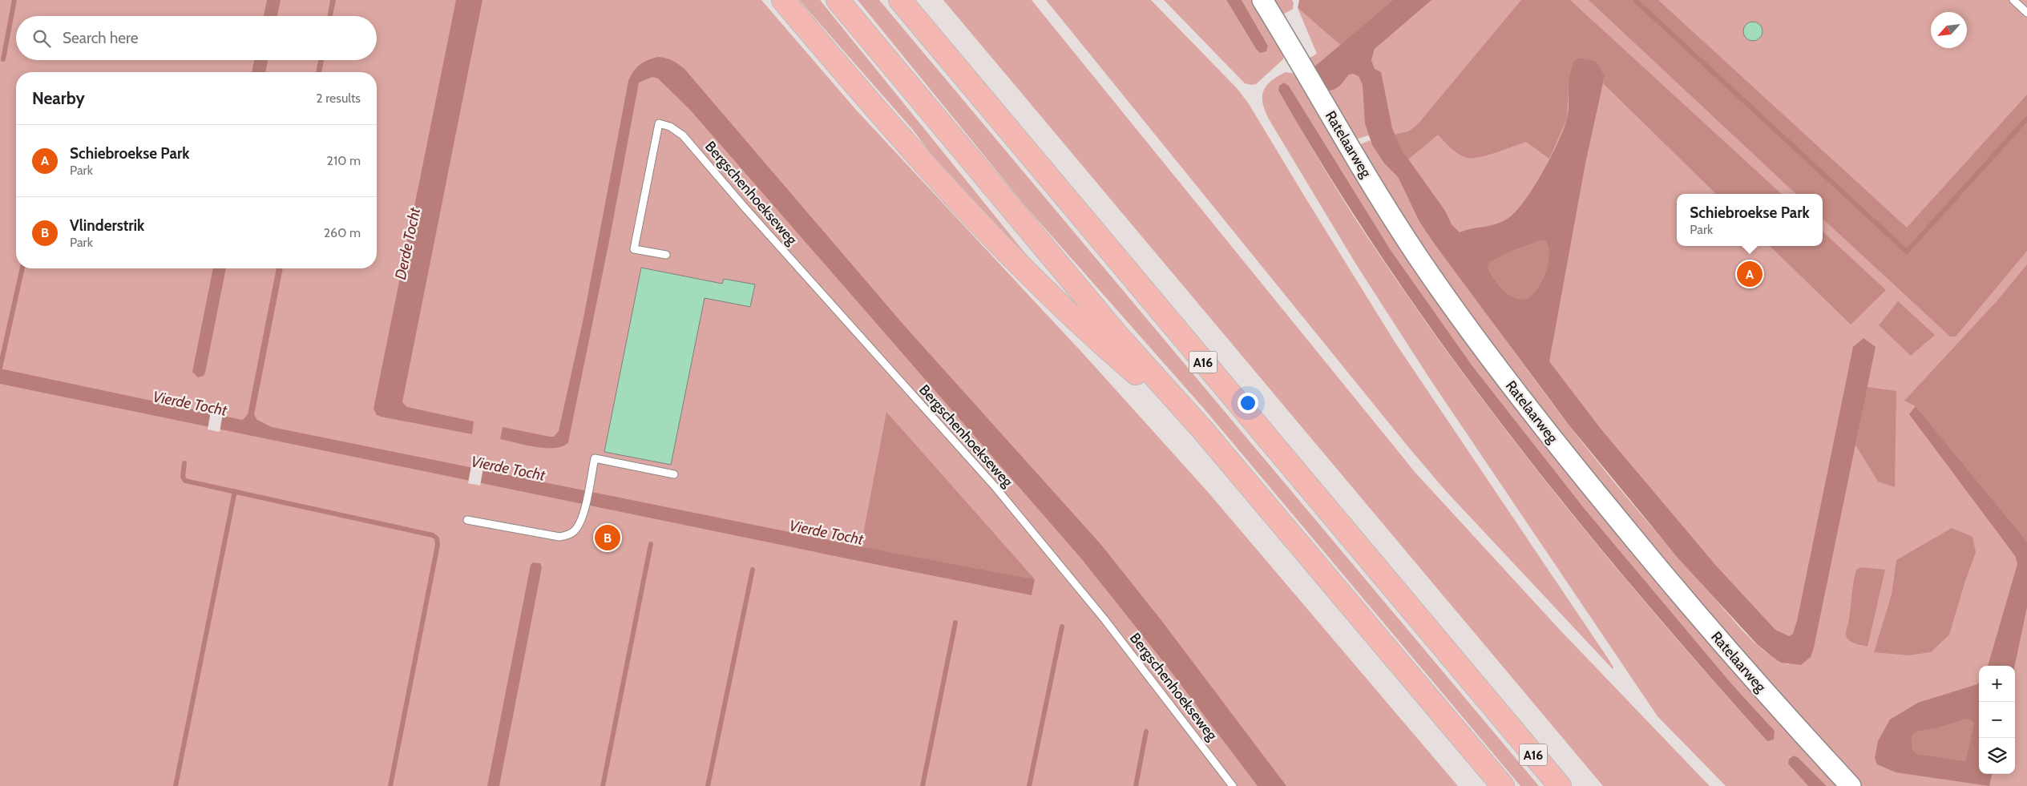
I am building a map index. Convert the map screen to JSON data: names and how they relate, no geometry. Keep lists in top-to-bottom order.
{
  "streets": {
    "highway": ["A16"],
    "street": ["Ratelaarweg"],
    "lane": ["Bergschenhoekseweg"]
  },
  "water": ["Derde Tocht", "Vierde Tocht"],
  "north": "bottom left",
  "page": {
    "search": "Search here",
    "heading": ["Nearby", "2 results"],
    "list": [
      {
        "mark": "A",
        "name": "Schiebroekse Park",
        "note": "Park",
        "value": "210 m"
      },
      {
        "mark": "B",
        "name": "Vlinderstrik",
        "note": "Park",
        "value": "260 m"
      }
    ],
    "popup": ["Schiebroekse Park", "Park"],
    "pins": ["A", "B"],
    "map_buttons": ["+", "−"]
  }
}
